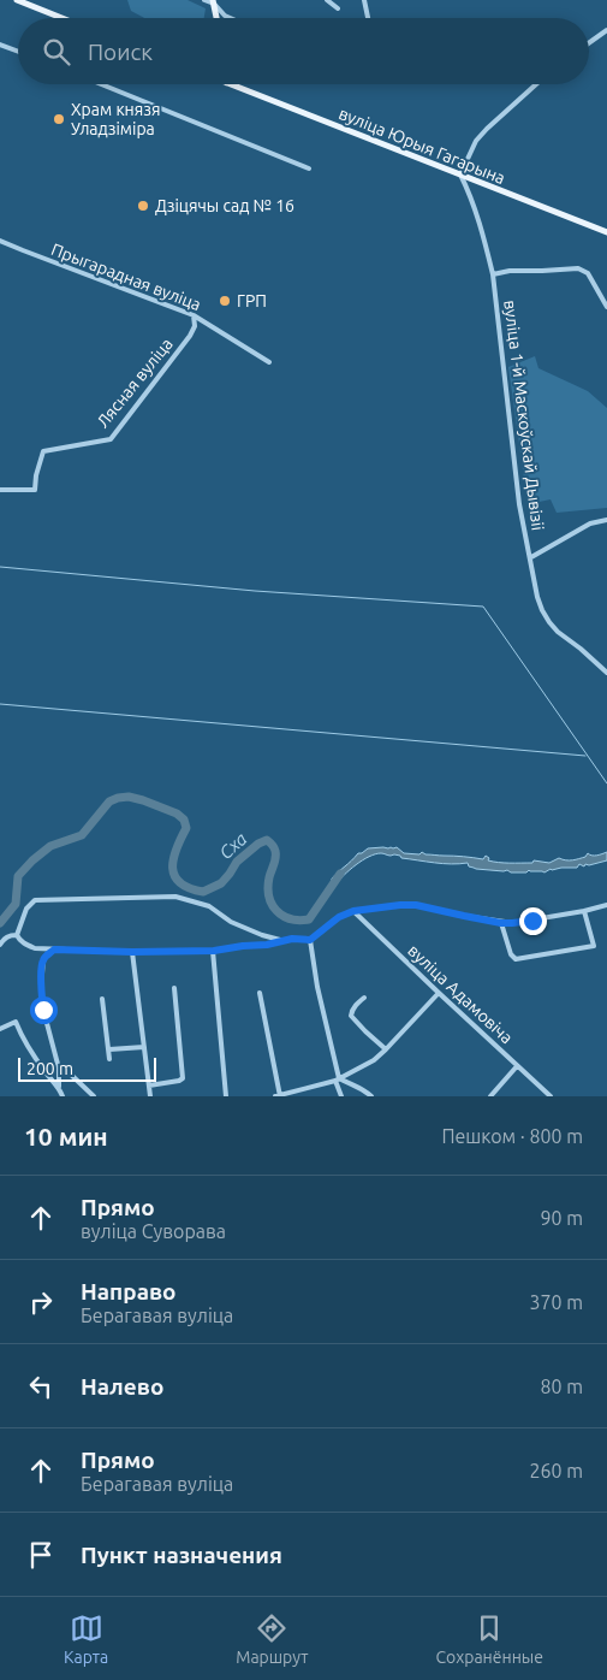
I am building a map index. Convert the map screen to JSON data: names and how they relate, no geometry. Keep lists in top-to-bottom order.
{
  "streets": {
    "main road": ["вуліца Юрыя Гагарына"],
    "street": [
      "Прыгарадная вуліца",
      "Лясная вуліца",
      "вуліца 1-й Маскоўскай Дывізіі",
      "вуліца Адамовіча"
    ]
  },
  "crossings": [
    ["вуліца Юрыя Гагарына", "вуліца 1-й Маскоўскай Дывізіі"],
    ["Прыгарадная вуліца", "Лясная вуліца"]
  ],
  "water": ["Сха"],
  "places": ["Храм князя Уладзіміра", "Дзіцячы сад № 16", "ГРП"],
  "scale_bar": "200 m",
  "page": {
    "search": "Поиск",
    "scale": "200 m",
    "heading": ["10 мин", "Пешком · 800 m"],
    "list": [
      ["Прямо", "вуліца Суворава", "90 m"],
      ["Направо", "Берагавая вуліца", "370 m"],
      ["Налево", "80 m"],
      ["Прямо", "Берагавая вуліца", "260 m"],
      "Пункт назначения"
    ],
    "nav": ["Карта", "Маршрут", "Сохранённые"]
  }
}
